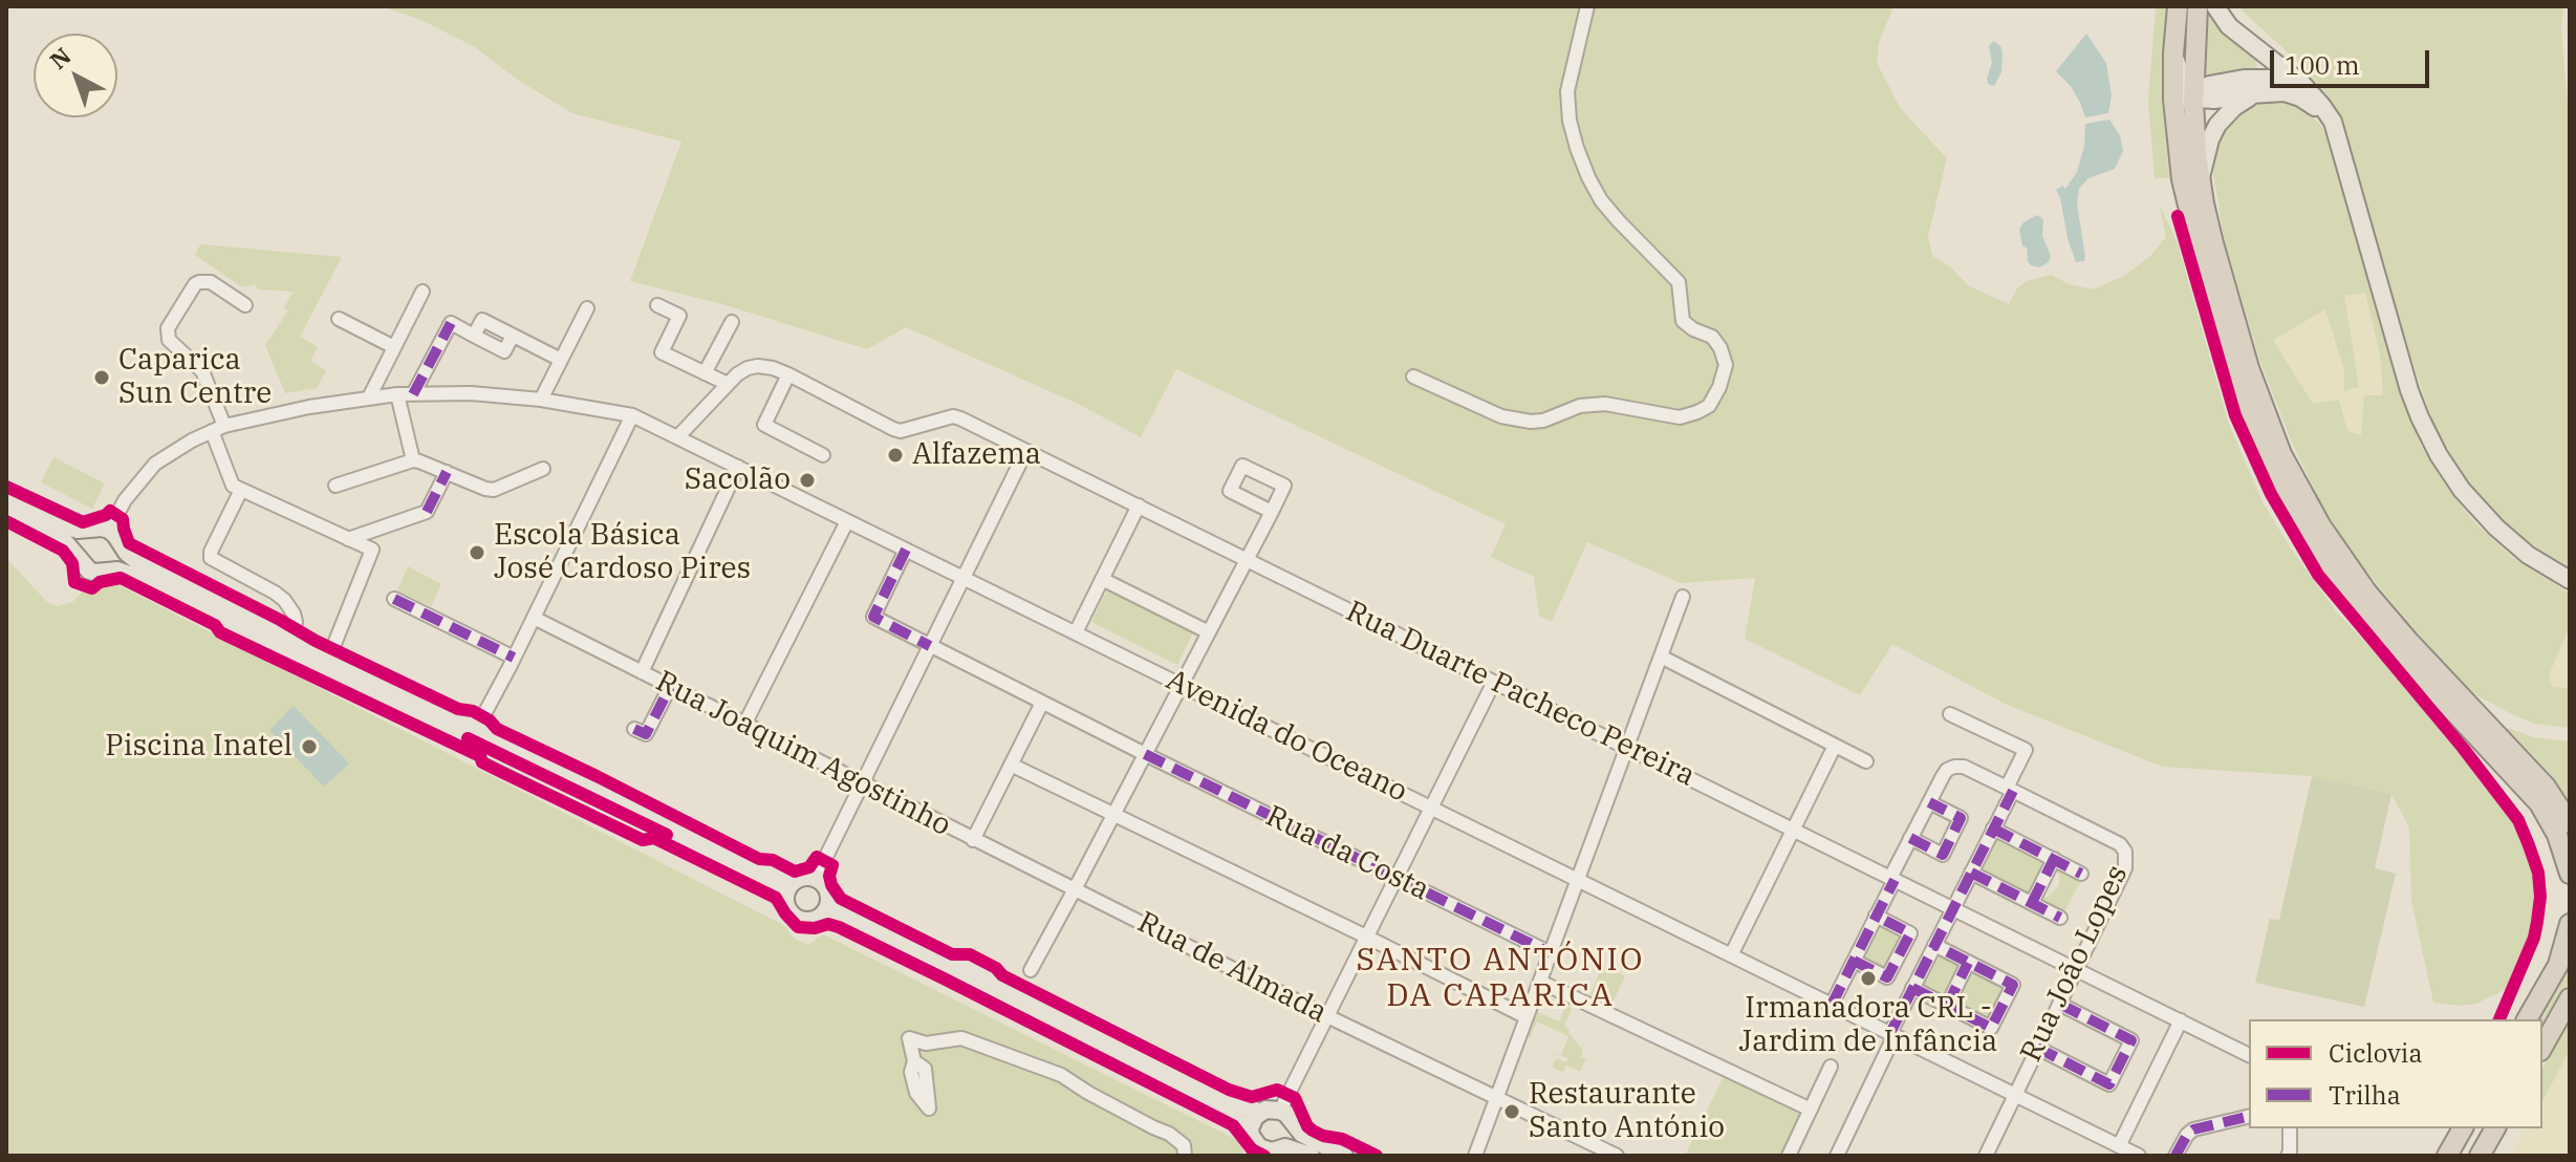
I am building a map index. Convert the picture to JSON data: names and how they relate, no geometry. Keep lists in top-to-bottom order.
{
  "streets": {
    "street": [
      "Rua Duarte Pacheco Pereira",
      "Avenida do Oceano",
      "Rua Joaquim Agostinho",
      "Rua da Costa",
      "Rua João Lopes",
      "Rua de Almada"
    ]
  },
  "crossings": [
    ["Rua Duarte Pacheco Pereira", "Rua João Lopes"],
    ["Avenida do Oceano", "Rua da Costa"],
    ["Avenida do Oceano", "Rua João Lopes"],
    ["Rua Joaquim Agostinho", "Rua de Almada"]
  ],
  "districts": ["SANTO ANTÓNIO DA CAPARICA"],
  "places": [
    "Caparica Sun Centre",
    "Alfazema",
    "Sacolão",
    "Escola Básica José Cardoso Pires",
    "Piscina Inatel",
    "Irmanadora CRL - Jardim de Infância",
    "Restaurante Santo António"
  ],
  "legend": ["Ciclovia", "Trilha"],
  "scale_bar": "100 m",
  "north": "top left"
}
